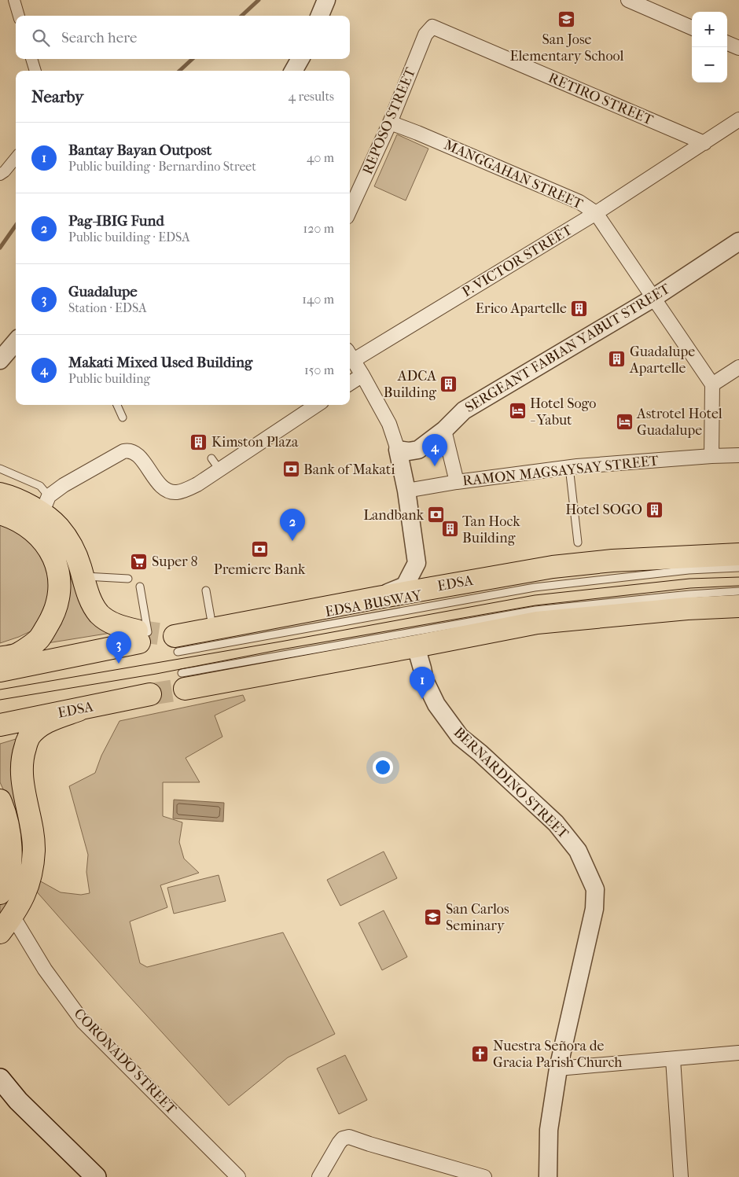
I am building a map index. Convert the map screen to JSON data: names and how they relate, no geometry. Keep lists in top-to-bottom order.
{
  "streets": {
    "highway": ["EDSA"],
    "street": [
      "RETIRO STREET",
      "REPOSO STREET",
      "MANGGAHAN STREET",
      "P. VICTOR STREET",
      "SERGEANT FABIAN YABUT STREET",
      "RAMON MAGSAYSAY STREET",
      "BERNARDINO STREET",
      "CORONADO STREET"
    ],
    "lane": ["EDSA BUSWAY"]
  },
  "crossings": [
    ["RETIRO STREET", "REPOSO STREET"],
    ["RETIRO STREET", "P. VICTOR STREET"],
    ["REPOSO STREET", "MANGGAHAN STREET"],
    ["MANGGAHAN STREET", "P. VICTOR STREET"],
    ["MANGGAHAN STREET", "SERGEANT FABIAN YABUT STREET"],
    ["EDSA", "EDSA BUSWAY"]
  ],
  "places": {
    "school or university": ["San Jose Elementary School", "San Carlos Seminary"],
    "building": [
      "Erico Apartelle",
      "Guadalupe Apartelle",
      "ADCA Building",
      "Kimston Plaza",
      "Hotel SOGO",
      "Tan Hock Building"
    ],
    "hotel": ["Hotel Sogo - Yabut", "Astrotel Hotel Guadalupe"],
    "bank": ["Bank of Makati", "Landbank", "Premiere Bank"],
    "supermarket": ["Super 8"],
    "church": ["Nuestra Señora de Gracia Parish Church"]
  },
  "page": {
    "map_buttons": ["+", "−"],
    "search": "Search here",
    "heading": ["Nearby", "4 results"],
    "list": [
      {
        "mark": "1",
        "name": "Bantay Bayan Outpost",
        "note": "Public building · Bernardino Street",
        "value": "40 m"
      },
      {
        "mark": "2",
        "name": "Pag-IBIG Fund",
        "note": "Public building · EDSA",
        "value": "120 m"
      },
      {
        "mark": "3",
        "name": "Guadalupe",
        "note": "Station · EDSA",
        "value": "140 m"
      },
      {
        "mark": "4",
        "name": "Makati Mixed Used Building",
        "note": "Public building",
        "value": "150 m"
      }
    ],
    "pins": [
      "4",
      "2",
      "3",
      "1"
    ]
  }
}
